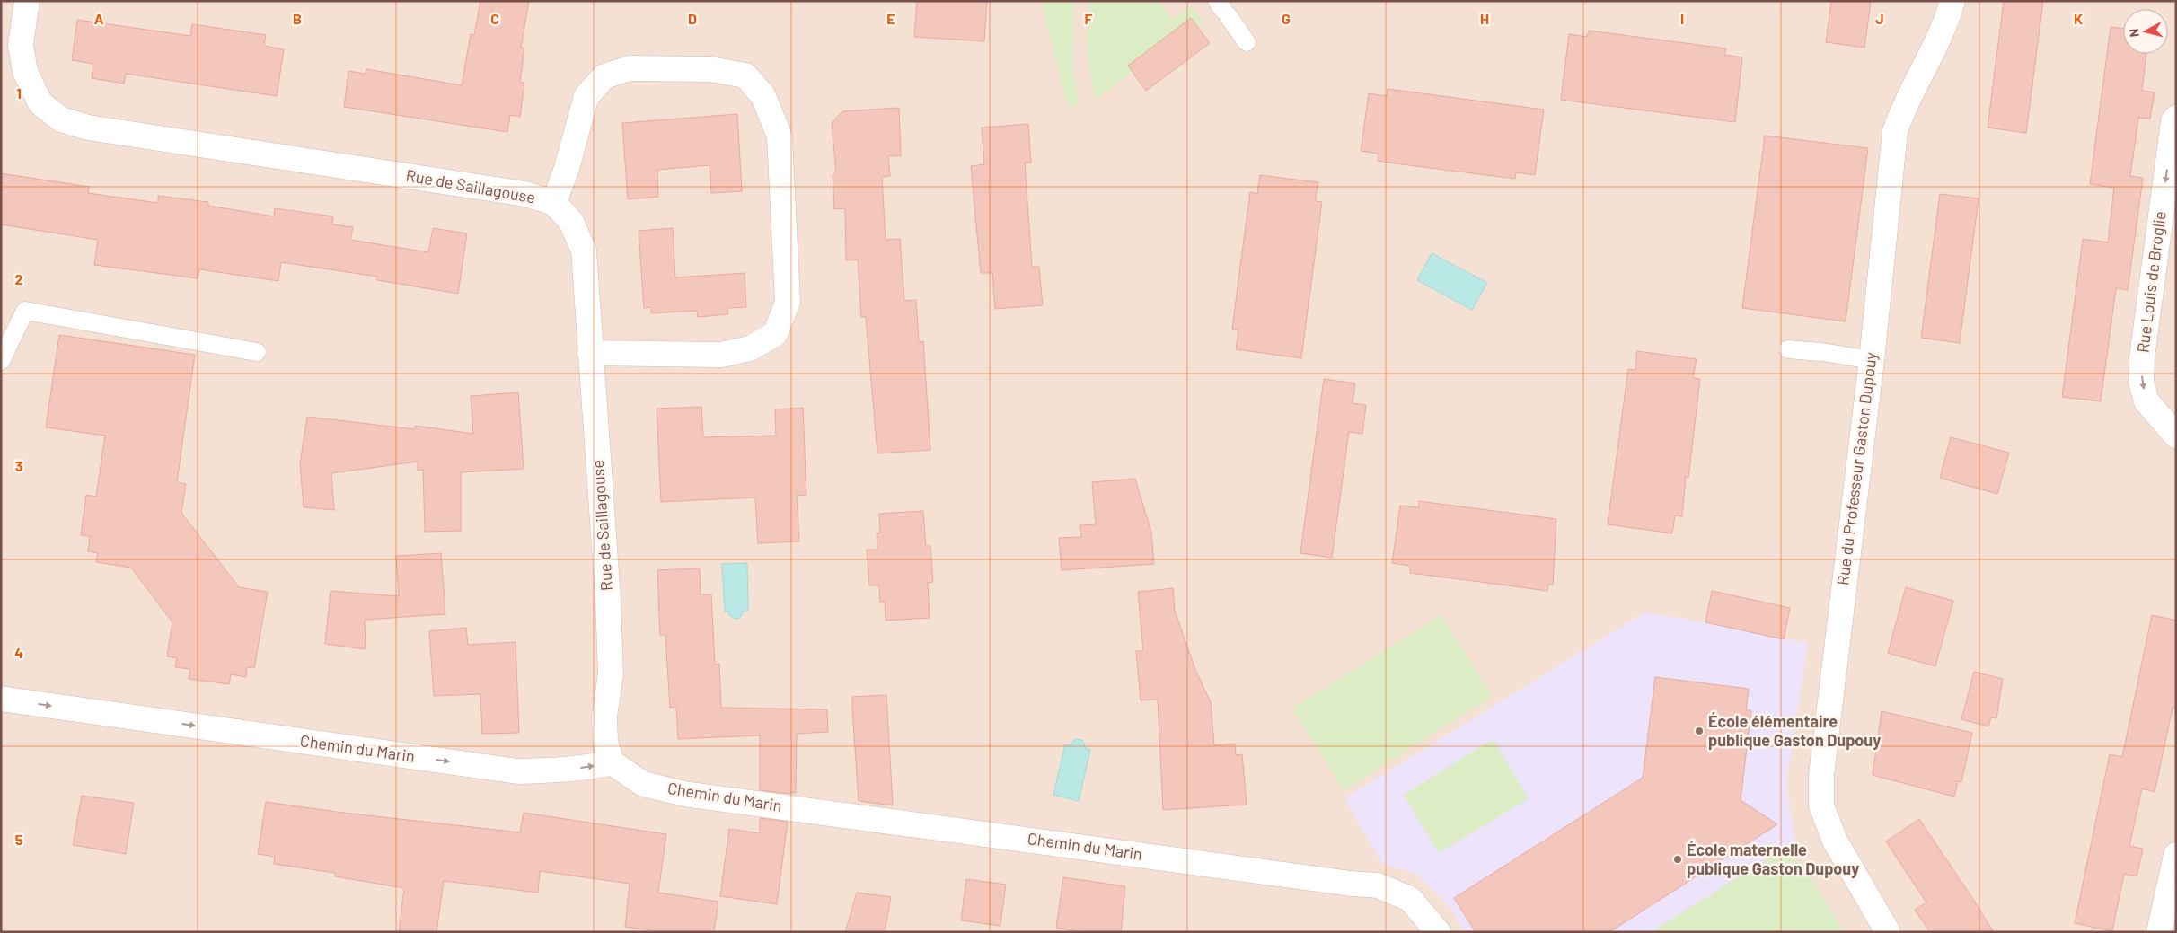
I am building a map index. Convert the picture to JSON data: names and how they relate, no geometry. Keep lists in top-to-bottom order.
{
  "streets": {
    "street": [
      "Rue de Saillagouse",
      "Rue Louis de Broglie",
      "Rue du Professeur Gaston Dupouy",
      "Chemin du Marin"
    ]
  },
  "crossings": [
    ["Rue de Saillagouse", "Chemin du Marin"]
  ],
  "one_way": ["Rue Louis de Broglie", "Chemin du Marin"],
  "places": ["École élémentaire publique Gaston Dupouy", "École maternelle publique Gaston Dupouy"],
  "north": "left",
  "grid": {
    "columns": [
      "A",
      "B",
      "C",
      "D",
      "E",
      "F",
      "G",
      "H",
      "I",
      "J",
      "K"
    ],
    "rows": [
      "1",
      "2",
      "3",
      "4",
      "5"
    ]
  }
}
